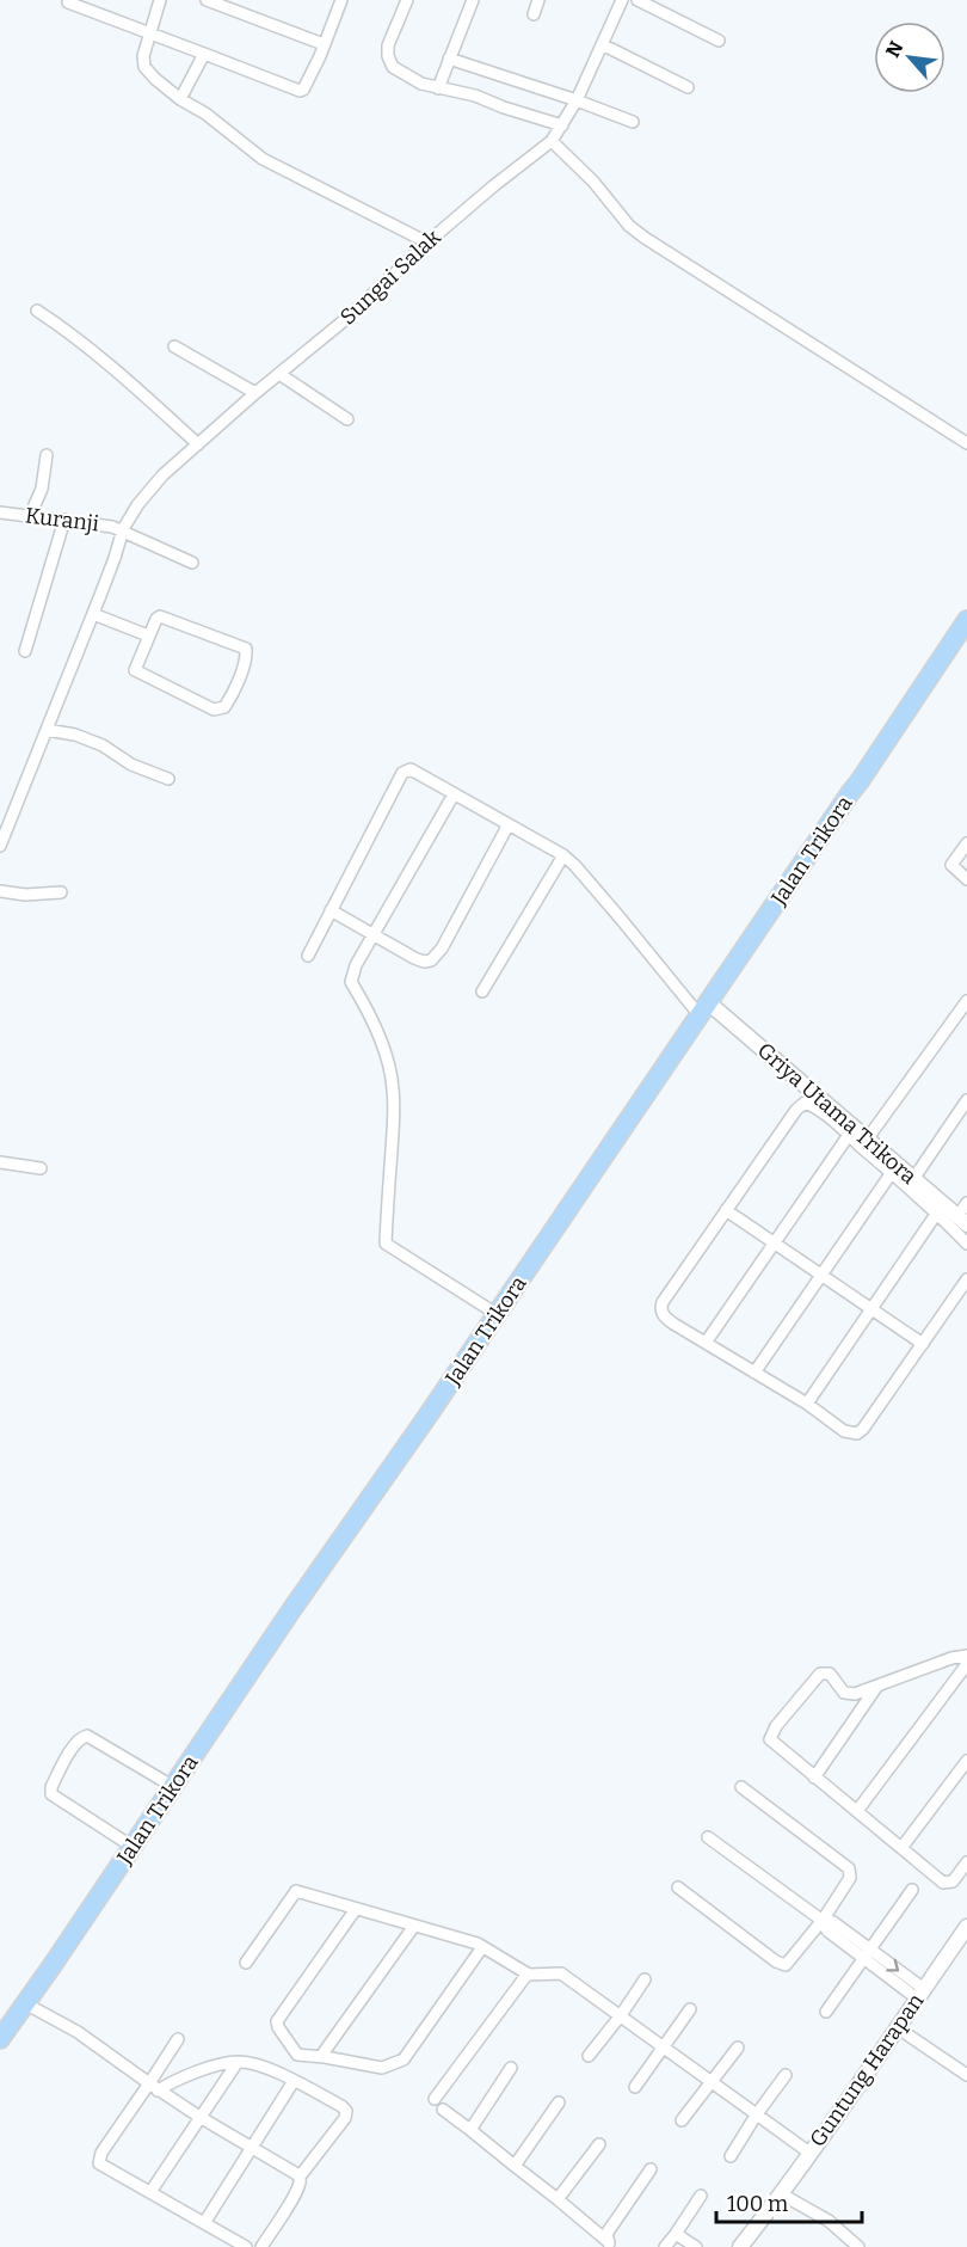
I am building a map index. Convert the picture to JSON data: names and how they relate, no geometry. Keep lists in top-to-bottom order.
{
  "streets": {
    "main road": ["Jalan Trikora"],
    "street": [
      "Sungai Salak",
      "Kuranji",
      "Griya Utama Trikora",
      "Guntung Harapan"
    ]
  },
  "crossings": [
    ["Sungai Salak", "Kuranji"],
    ["Jalan Trikora", "Griya Utama Trikora"]
  ],
  "scale_bar": "100 m",
  "north": "top left"
}
